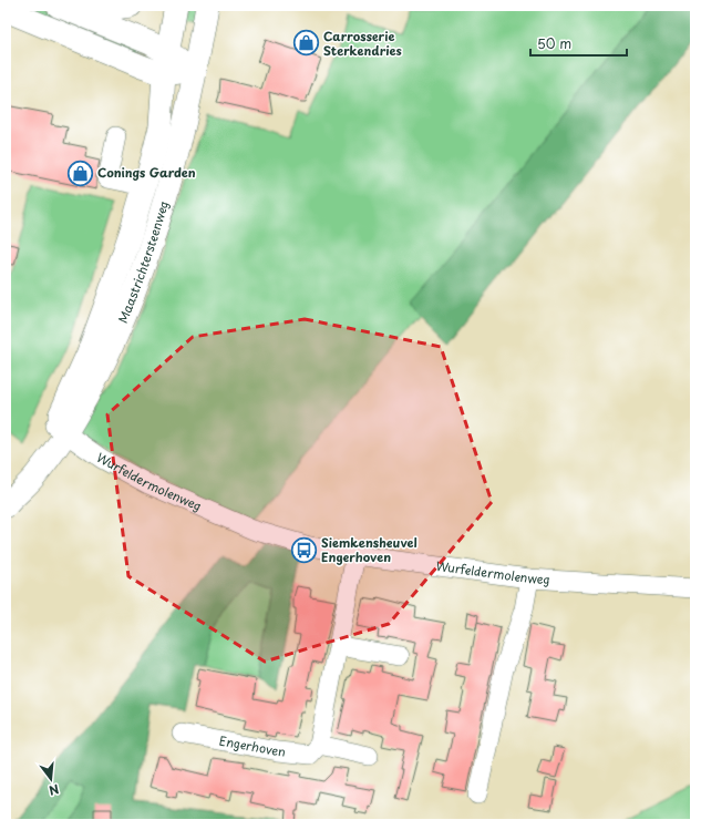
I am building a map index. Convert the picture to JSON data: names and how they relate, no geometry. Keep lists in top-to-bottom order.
{
  "streets": {
    "main road": ["Maastrichtersteenweg"],
    "street": ["Wurfeldermolenweg", "Engerhoven"]
  },
  "crossings": [
    ["Maastrichtersteenweg", "Wurfeldermolenweg"]
  ],
  "places": {
    "shop": ["Carrosserie Sterkendries", "Conings Garden"],
    "bus stop": ["Siemkensheuvel Engerhoven"]
  },
  "scale_bar": "50 m",
  "north": "bottom"
}
